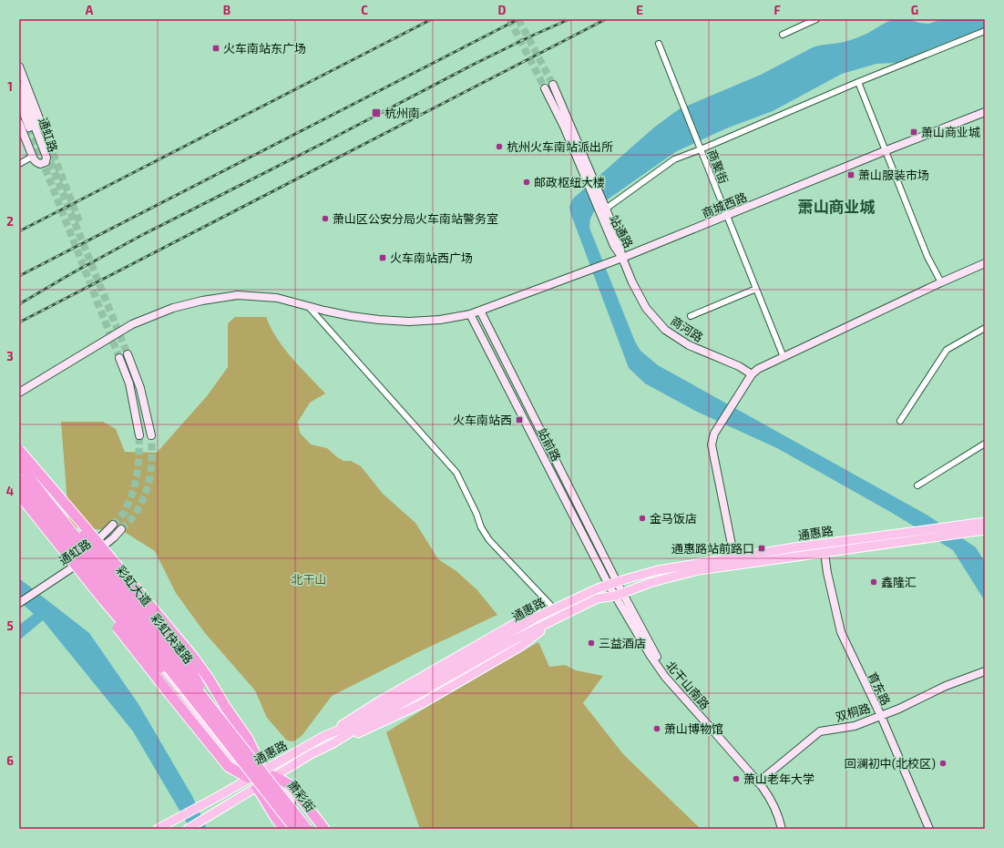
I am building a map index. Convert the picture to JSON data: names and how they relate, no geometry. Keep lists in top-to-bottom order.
{
  "streets": {
    "highway": ["彩虹快速路"],
    "main road": [
      "通虹路",
      "商城西路",
      "站通路",
      "商河路",
      "站前路",
      "通惠路",
      "彩虹大道",
      "北干山南路",
      "育东路",
      "双桐路",
      "萧彩街"
    ],
    "street": ["商聚街"]
  },
  "crossings": [
    ["通虹路", "彩虹大道"],
    ["商聚街", "商城西路"],
    ["商城西路", "站通路"],
    ["商城西路", "商河路"],
    ["商城西路", "站前路"],
    ["站通路", "商河路"],
    ["站前路", "通惠路"],
    ["站前路", "北干山南路"],
    ["通惠路", "彩虹大道"],
    ["通惠路", "北干山南路"],
    ["通惠路", "育东路"],
    ["通惠路", "萧彩街"],
    ["彩虹大道", "萧彩街"],
    ["北干山南路", "双桐路"],
    ["育东路", "双桐路"]
  ],
  "districts": ["萧山商业城"],
  "parks": ["北干山"],
  "places": {
    "transit": [
      "火车南站东广场",
      "杭州南",
      "萧山商业城",
      "萧山服装市场",
      "火车南站西广场",
      "火车南站西",
      "通惠路站前路口"
    ],
    "other": [
      "杭州火车南站派出所",
      "邮政枢纽大楼",
      "萧山区公安分局火车南站警务室",
      "金马饭店",
      "鑫隆汇",
      "三益酒店",
      "萧山博物馆",
      "回澜初中(北校区)",
      "萧山老年大学"
    ]
  },
  "grid": {
    "columns": [
      "A",
      "B",
      "C",
      "D",
      "E",
      "F",
      "G"
    ],
    "rows": [
      "1",
      "2",
      "3",
      "4",
      "5",
      "6"
    ]
  }
}
